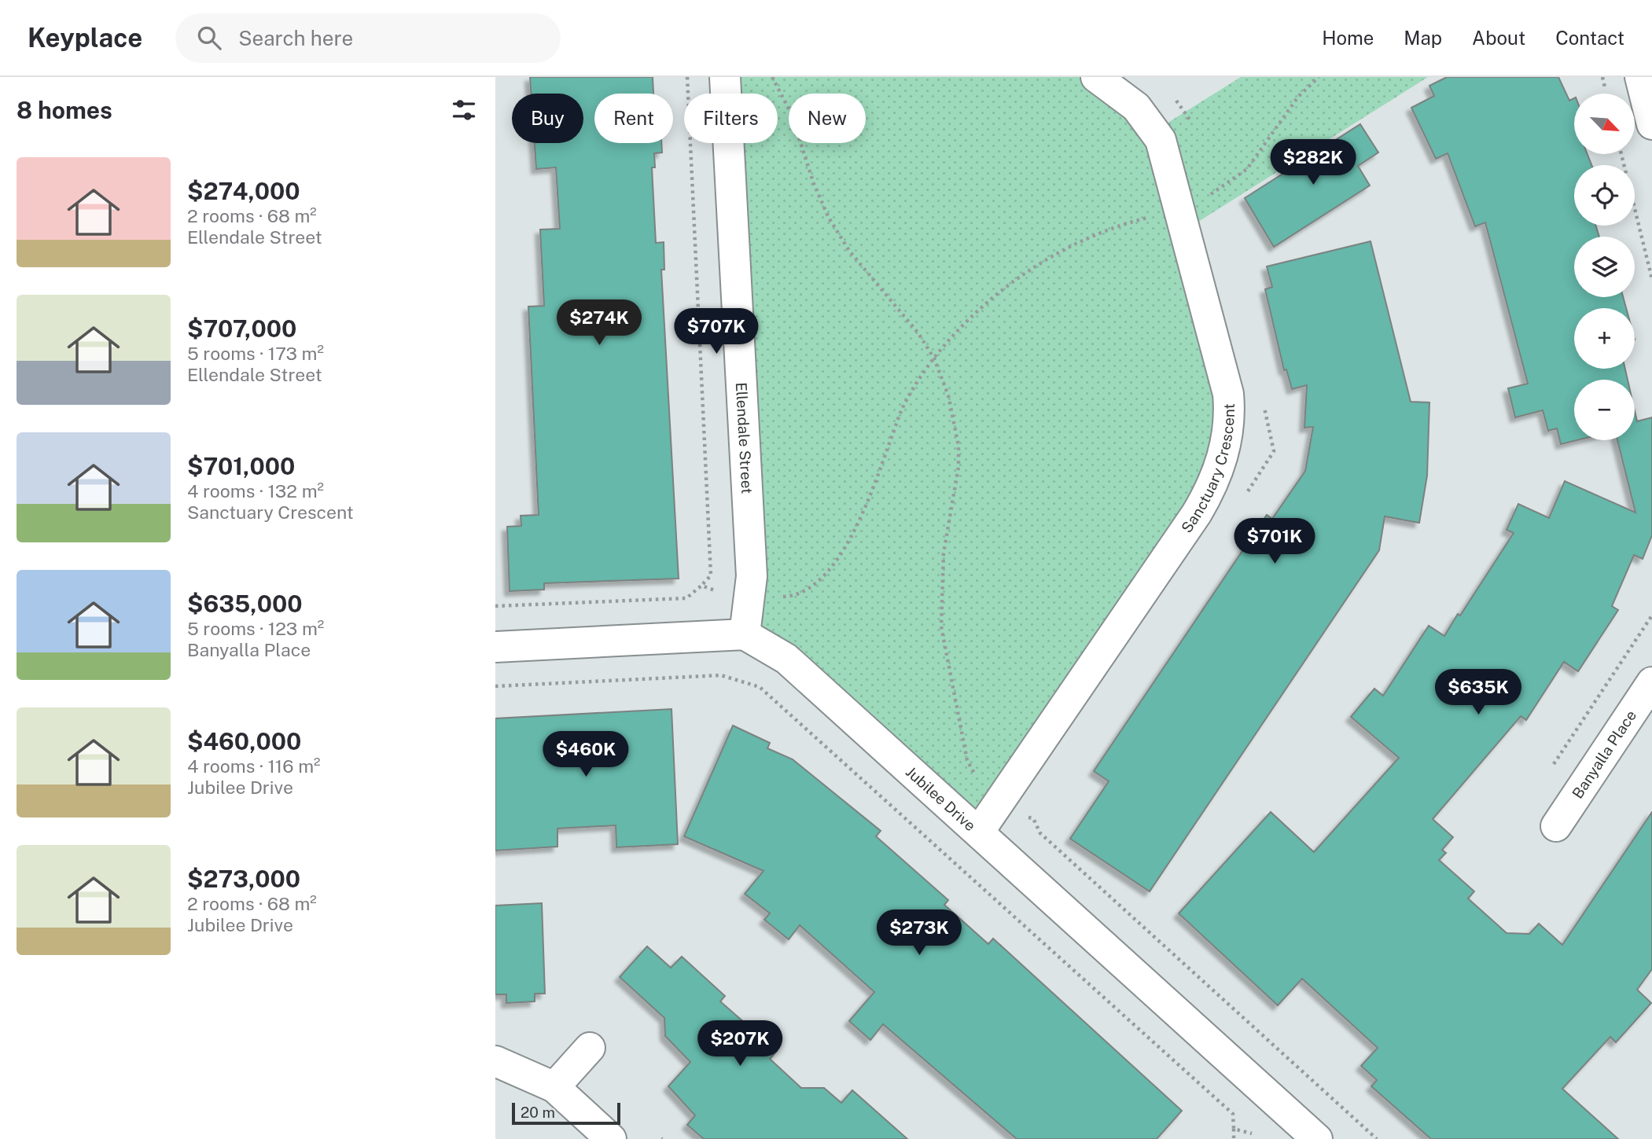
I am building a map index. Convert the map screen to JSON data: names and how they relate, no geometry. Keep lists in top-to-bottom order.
{
  "streets": {
    "street": [
      "Ellendale Street",
      "Sanctuary Crescent",
      "Banyalla Place",
      "Jubilee Drive"
    ]
  },
  "crossings": [
    ["Ellendale Street", "Jubilee Drive"],
    ["Sanctuary Crescent", "Jubilee Drive"]
  ],
  "scale_bar": "20 m",
  "north": "bottom right",
  "page": {
    "header": "Keyplace",
    "search": "Search here",
    "nav": [
      "Home",
      "Map",
      "About",
      "Contact"
    ],
    "heading": "8 homes",
    "map_buttons": ["+", "−"],
    "chip": [
      "Buy",
      "Rent",
      "Filters",
      "New"
    ],
    "price": [
      "$282K",
      "$274K",
      "$707K",
      "$701K",
      "$635K",
      "$460K",
      "$273K",
      "$207K"
    ],
    "list": [
      {
        "name": "$274,000",
        "note": "2 rooms · 68 m² · Ellendale Street"
      },
      {
        "name": "$707,000",
        "note": "5 rooms · 173 m² · Ellendale Street"
      },
      {
        "name": "$701,000",
        "note": "4 rooms · 132 m² · Sanctuary Crescent"
      },
      {
        "name": "$635,000",
        "note": "5 rooms · 123 m² · Banyalla Place"
      },
      {
        "name": "$460,000",
        "note": "4 rooms · 116 m² · Jubilee Drive"
      },
      {
        "name": "$273,000",
        "note": "2 rooms · 68 m² · Jubilee Drive"
      }
    ],
    "scale": "20 m"
  }
}
